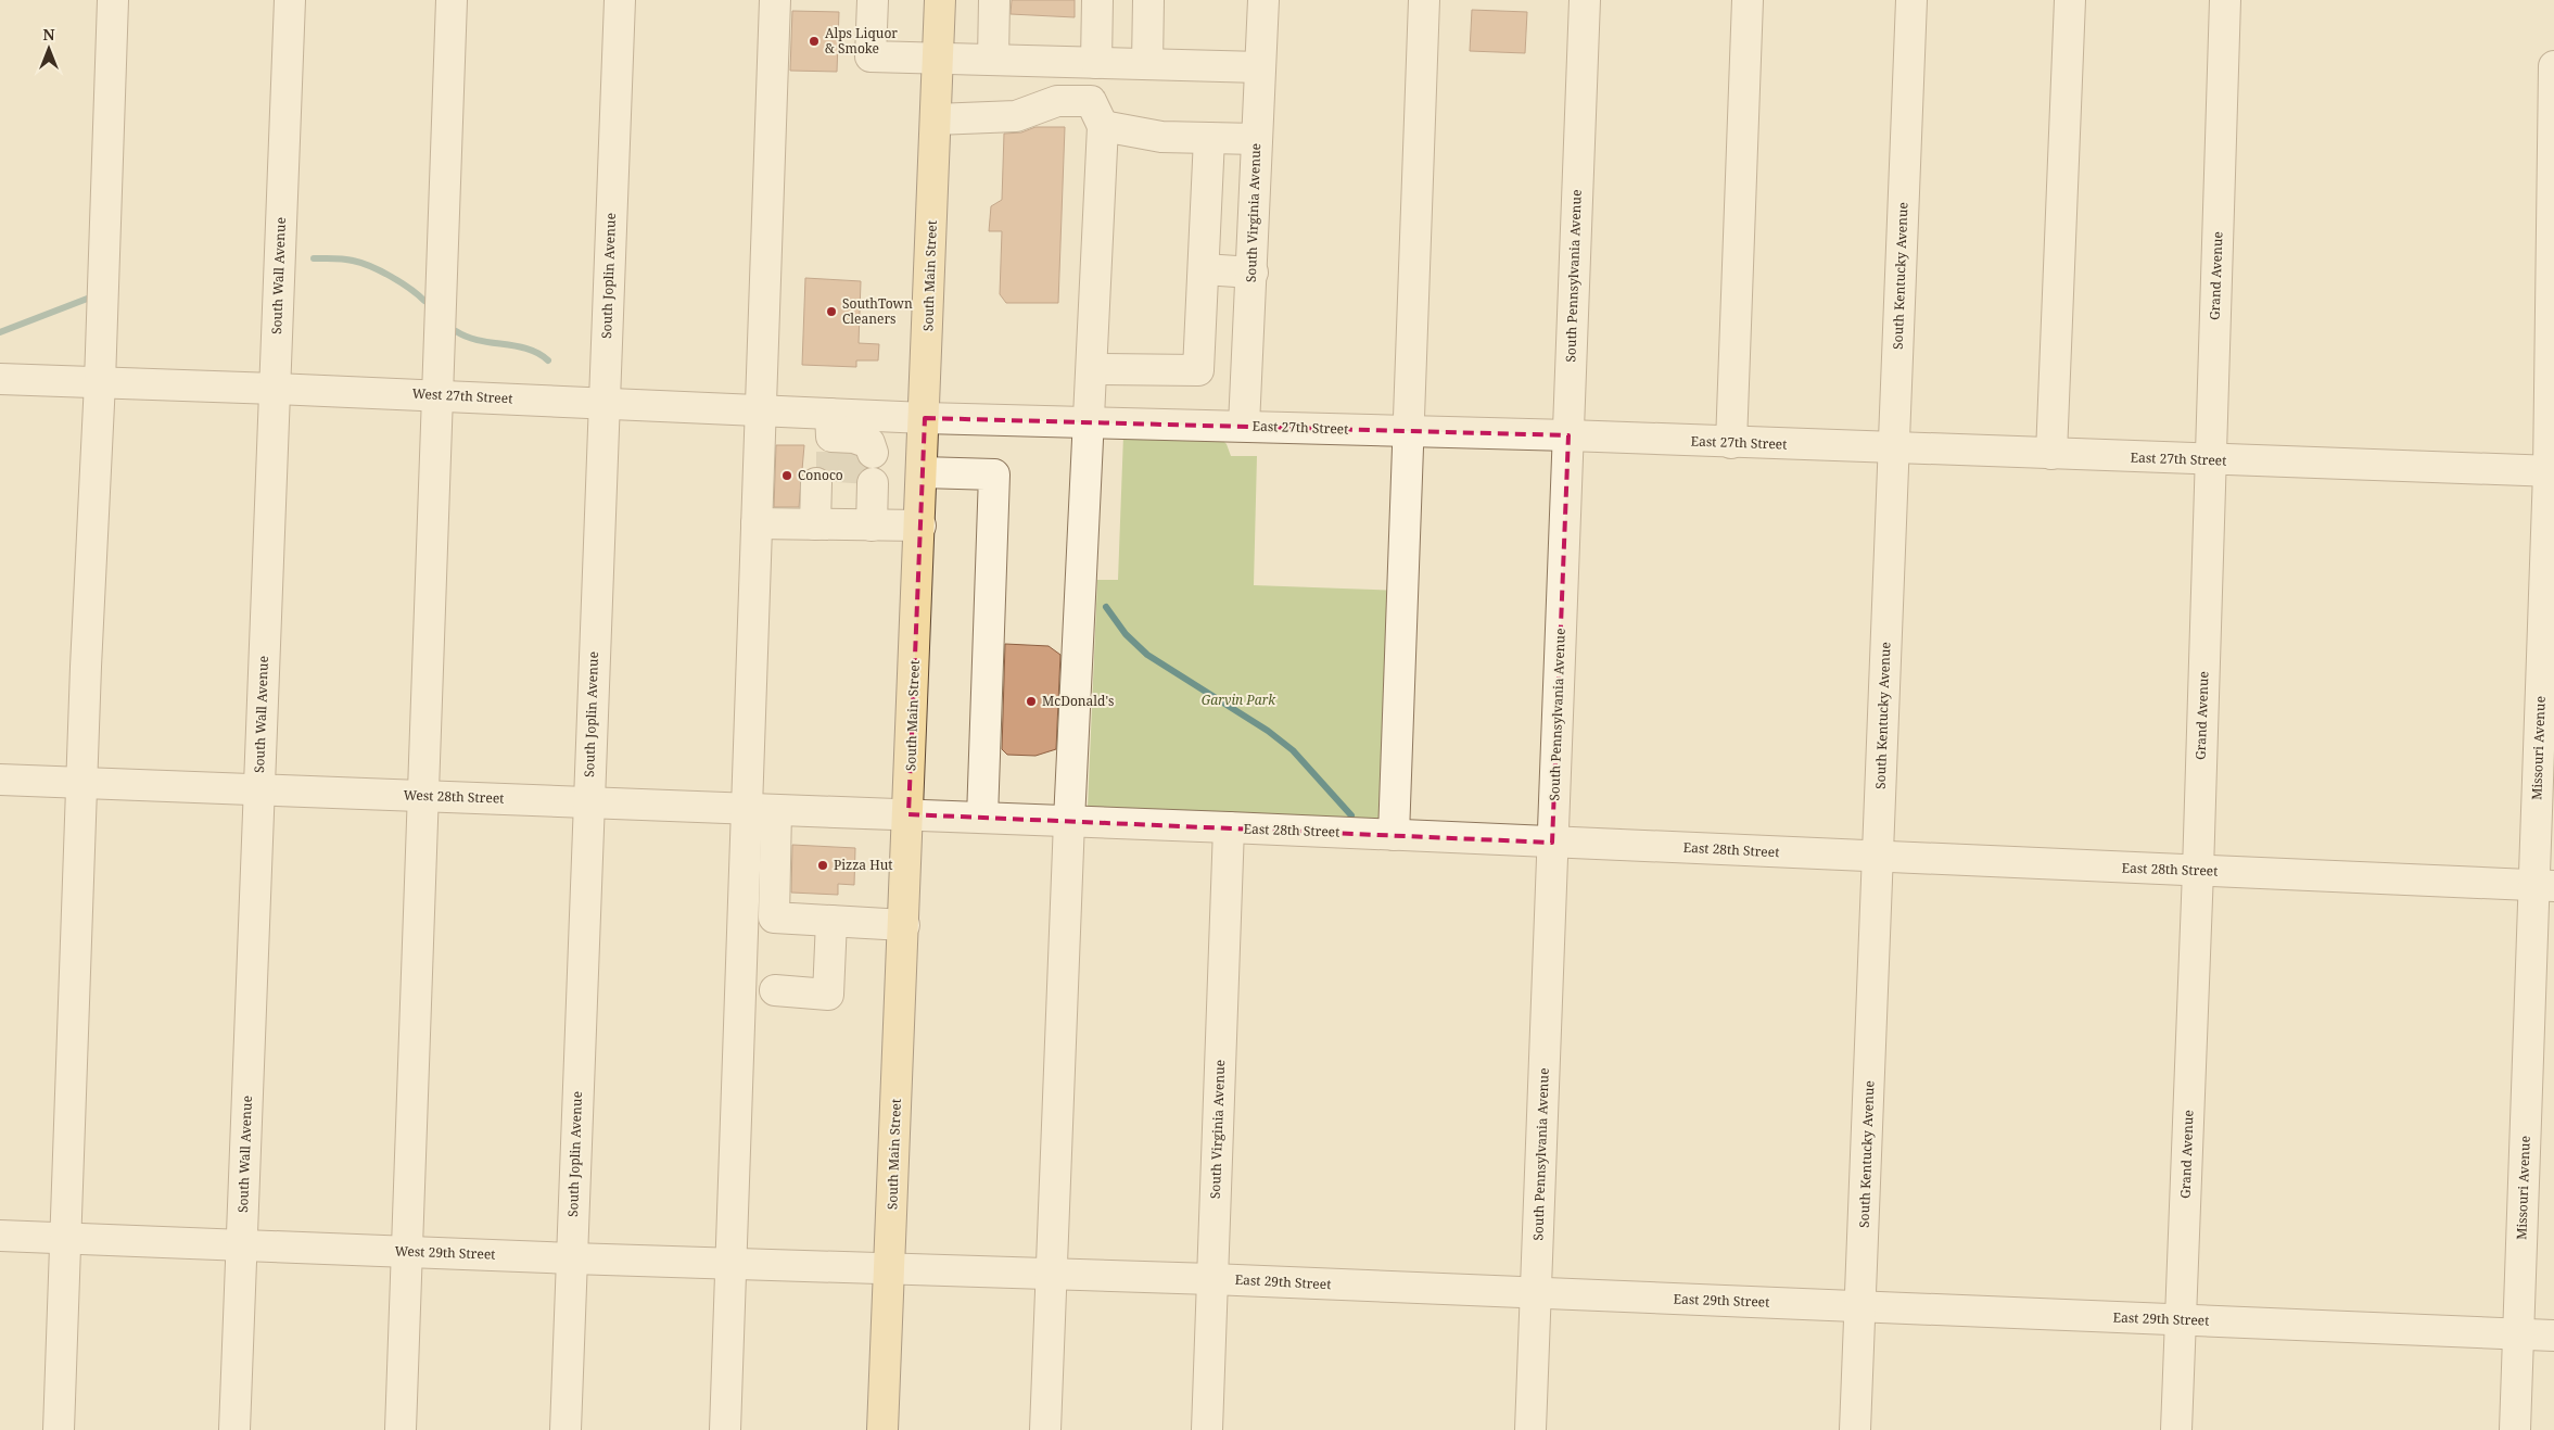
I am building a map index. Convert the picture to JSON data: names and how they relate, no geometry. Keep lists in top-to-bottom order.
{
  "streets": {
    "main road": ["South Main Street"],
    "street": [
      "South Virginia Avenue",
      "South Wall Avenue",
      "South Joplin Avenue",
      "South Pennsylvania Avenue",
      "South Kentucky Avenue",
      "Grand Avenue",
      "West 27th Street",
      "East 27th Street",
      "Missouri Avenue",
      "West 28th Street",
      "East 28th Street",
      "West 29th Street",
      "East 29th Street"
    ]
  },
  "crossings": [
    ["South Virginia Avenue", "East 27th Street"],
    ["South Virginia Avenue", "East 28th Street"],
    ["South Virginia Avenue", "East 29th Street"],
    ["South Wall Avenue", "West 27th Street"],
    ["South Wall Avenue", "West 28th Street"],
    ["South Wall Avenue", "West 29th Street"],
    ["South Joplin Avenue", "West 27th Street"],
    ["South Joplin Avenue", "West 28th Street"],
    ["South Joplin Avenue", "West 29th Street"],
    ["South Main Street", "West 27th Street"],
    ["South Main Street", "East 27th Street"],
    ["South Main Street", "West 28th Street"],
    ["South Main Street", "East 28th Street"],
    ["South Main Street", "West 29th Street"],
    ["South Main Street", "East 29th Street"],
    ["South Pennsylvania Avenue", "East 27th Street"],
    ["South Pennsylvania Avenue", "East 28th Street"],
    ["South Pennsylvania Avenue", "East 29th Street"],
    ["South Kentucky Avenue", "East 27th Street"],
    ["South Kentucky Avenue", "East 28th Street"],
    ["South Kentucky Avenue", "East 29th Street"],
    ["Grand Avenue", "East 27th Street"],
    ["Grand Avenue", "East 28th Street"],
    ["Grand Avenue", "East 29th Street"],
    ["West 27th Street", "East 27th Street"],
    ["East 27th Street", "Missouri Avenue"],
    ["Missouri Avenue", "East 28th Street"],
    ["Missouri Avenue", "East 29th Street"],
    ["West 28th Street", "East 28th Street"],
    ["West 29th Street", "East 29th Street"]
  ],
  "parks": ["Garvin Park"],
  "places": [
    "Alps Liquor & Smoke",
    "SouthTown Cleaners",
    "Conoco",
    "McDonald's",
    "Pizza Hut"
  ],
  "north": "top"
}
